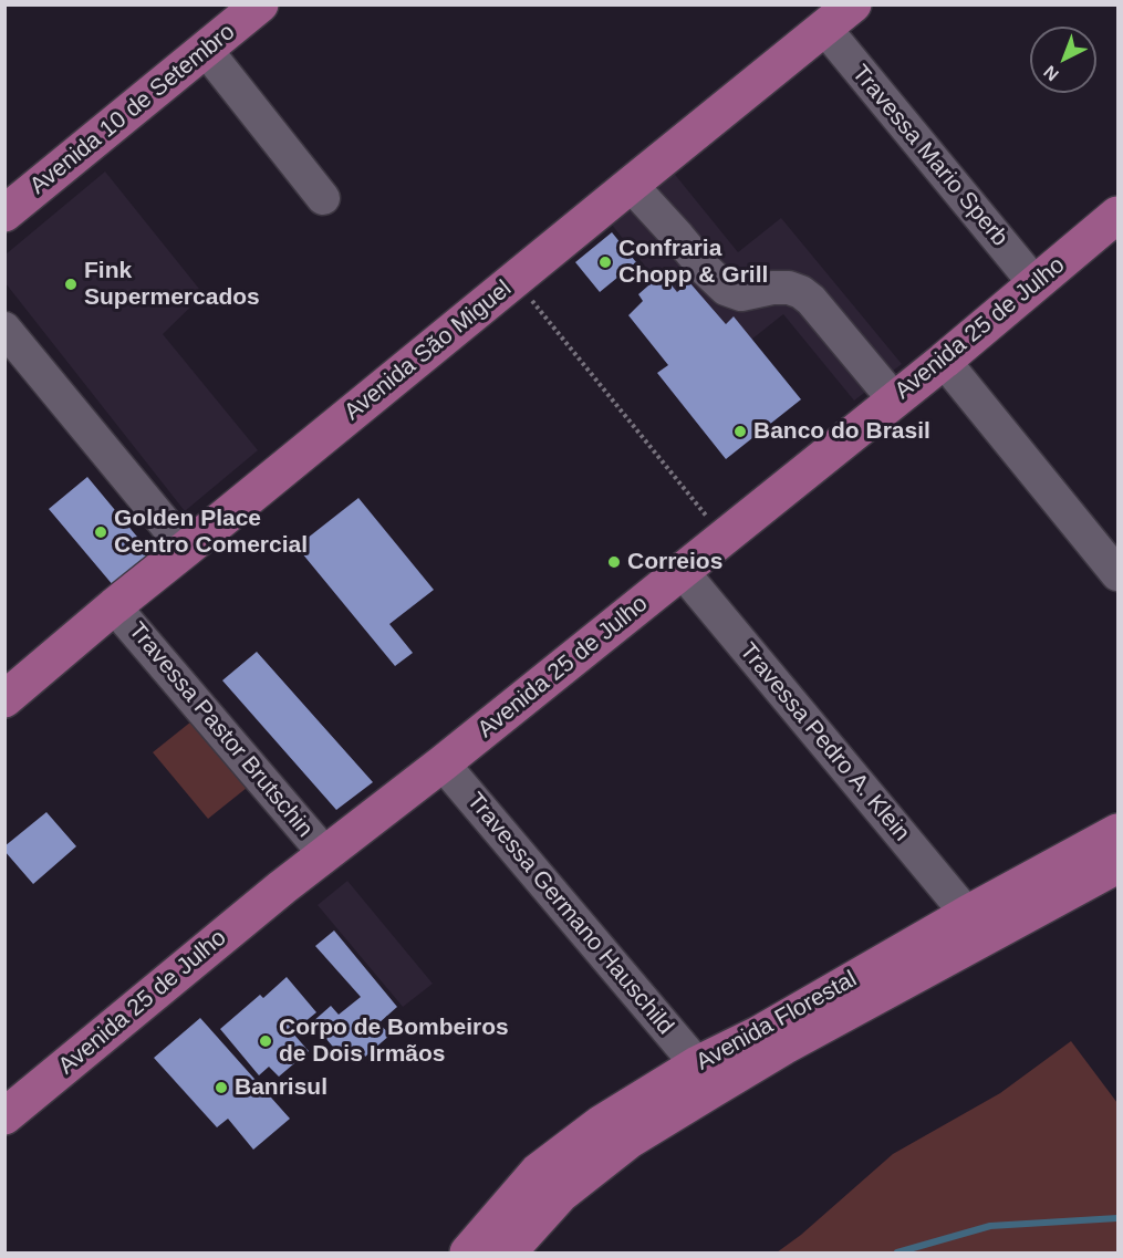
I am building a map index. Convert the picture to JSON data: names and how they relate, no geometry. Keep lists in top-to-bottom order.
{
  "streets": {
    "main road": [
      "Avenida 10 de Setembro",
      "Avenida 25 de Julho",
      "Avenida São Miguel",
      "Avenida Florestal"
    ],
    "street": [
      "Travessa Mario Sperb",
      "Travessa Pastor Brutschin",
      "Travessa Pedro A. Klein",
      "Travessa Germano Hauschild"
    ]
  },
  "crossings": [
    ["Travessa Mario Sperb", "Avenida 25 de Julho"],
    ["Travessa Mario Sperb", "Avenida São Miguel"],
    ["Avenida 25 de Julho", "Travessa Pastor Brutschin"],
    ["Avenida 25 de Julho", "Travessa Pedro A. Klein"],
    ["Avenida 25 de Julho", "Travessa Germano Hauschild"],
    ["Avenida São Miguel", "Travessa Pastor Brutschin"],
    ["Travessa Pedro A. Klein", "Avenida Florestal"],
    ["Travessa Germano Hauschild", "Avenida Florestal"]
  ],
  "places": [
    "Confraria Chopp & Grill",
    "Fink Supermercados",
    "Banco do Brasil",
    "Golden Place Centro Comercial",
    "Correios",
    "Corpo de Bombeiros de Dois Irmãos",
    "Banrisul"
  ],
  "north": "bottom left"
}
